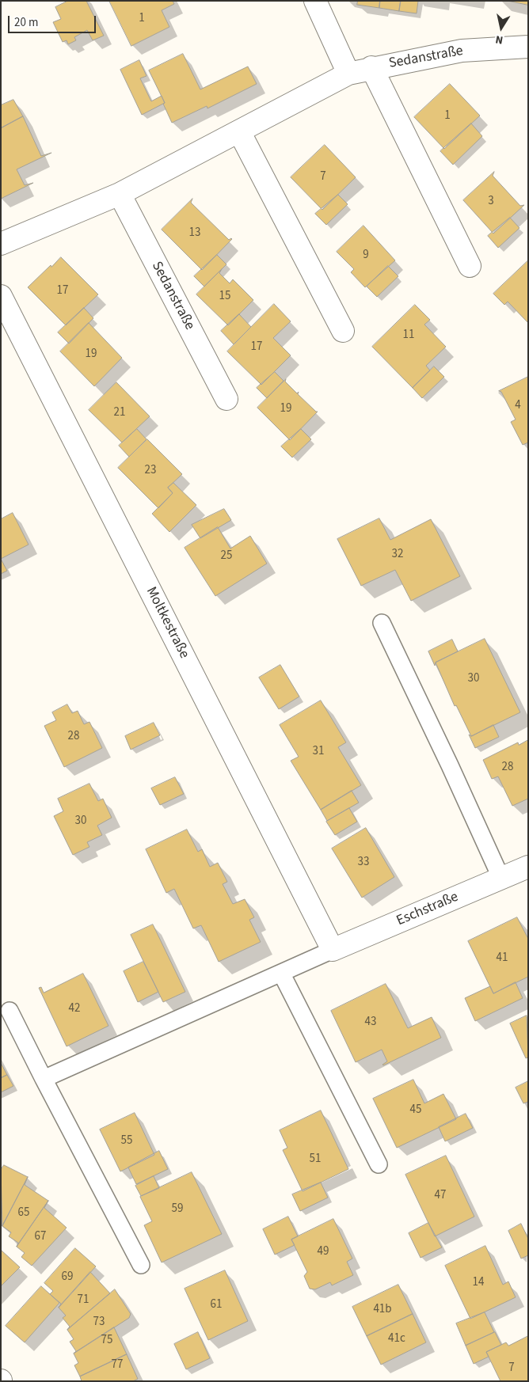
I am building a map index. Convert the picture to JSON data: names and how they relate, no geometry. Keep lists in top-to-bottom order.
{
  "streets": {
    "street": ["Sedanstraße", "Moltkestraße", "Eschstraße"]
  },
  "crossings": [
    ["Moltkestraße", "Eschstraße"]
  ],
  "house_numbers": [
    "1",
    "1",
    "7",
    "3",
    "13",
    "9",
    "17",
    "15",
    "11",
    "17",
    "19",
    "4",
    "19",
    "21",
    "23",
    "32",
    "25",
    "30",
    "28",
    "31",
    "28",
    "30",
    "33",
    "41",
    "42",
    "43",
    "45",
    "55",
    "51",
    "47",
    "59",
    "65",
    "67",
    "49",
    "69",
    "14",
    "71",
    "61",
    "41b",
    "73",
    "41c",
    "75",
    "77",
    "7"
  ],
  "scale_bar": "20 m",
  "north": "bottom"
}
